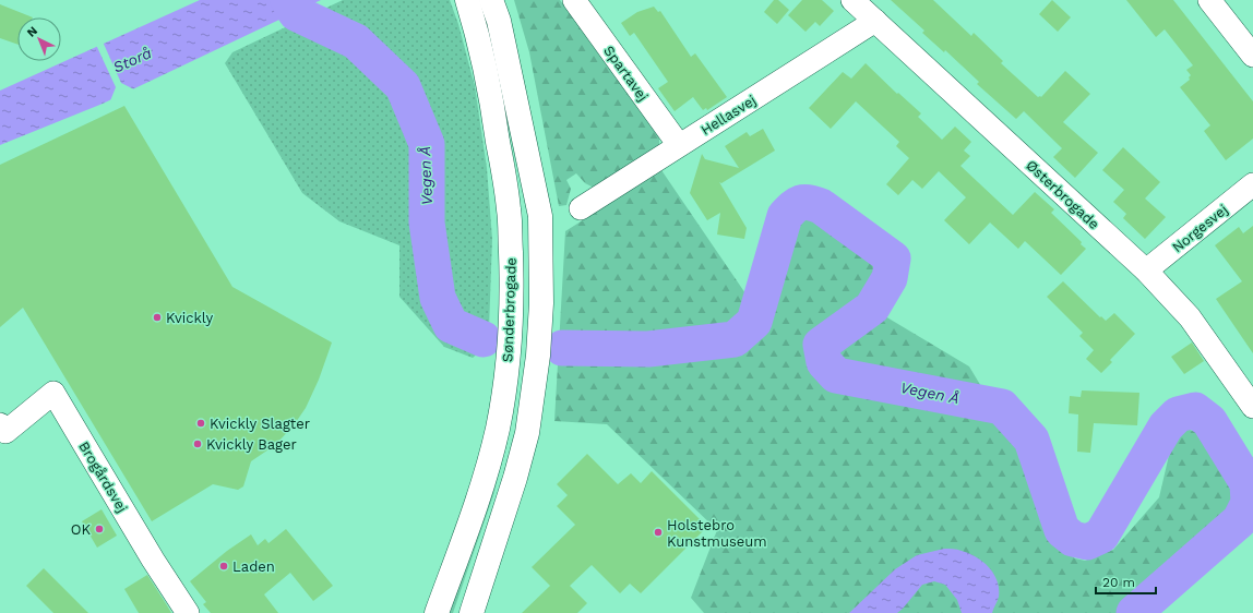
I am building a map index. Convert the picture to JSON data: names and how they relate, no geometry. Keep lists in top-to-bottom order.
{
  "streets": {
    "street": [
      "Spartavej",
      "Hellasvej",
      "Østerbrogade",
      "Norgesvej",
      "Sønderbrogade",
      "Brogårdsvej"
    ]
  },
  "crossings": [
    ["Spartavej", "Hellasvej"],
    ["Hellasvej", "Østerbrogade"],
    ["Østerbrogade", "Norgesvej"]
  ],
  "water": ["Storå", "Vegen Å"],
  "places": [
    "Kvickly",
    "Kvickly Slagter",
    "Kvickly Bager",
    "OK",
    "Holstebro Kunstmuseum",
    "Laden"
  ],
  "scale_bar": "20 m",
  "north": "top left"
}
